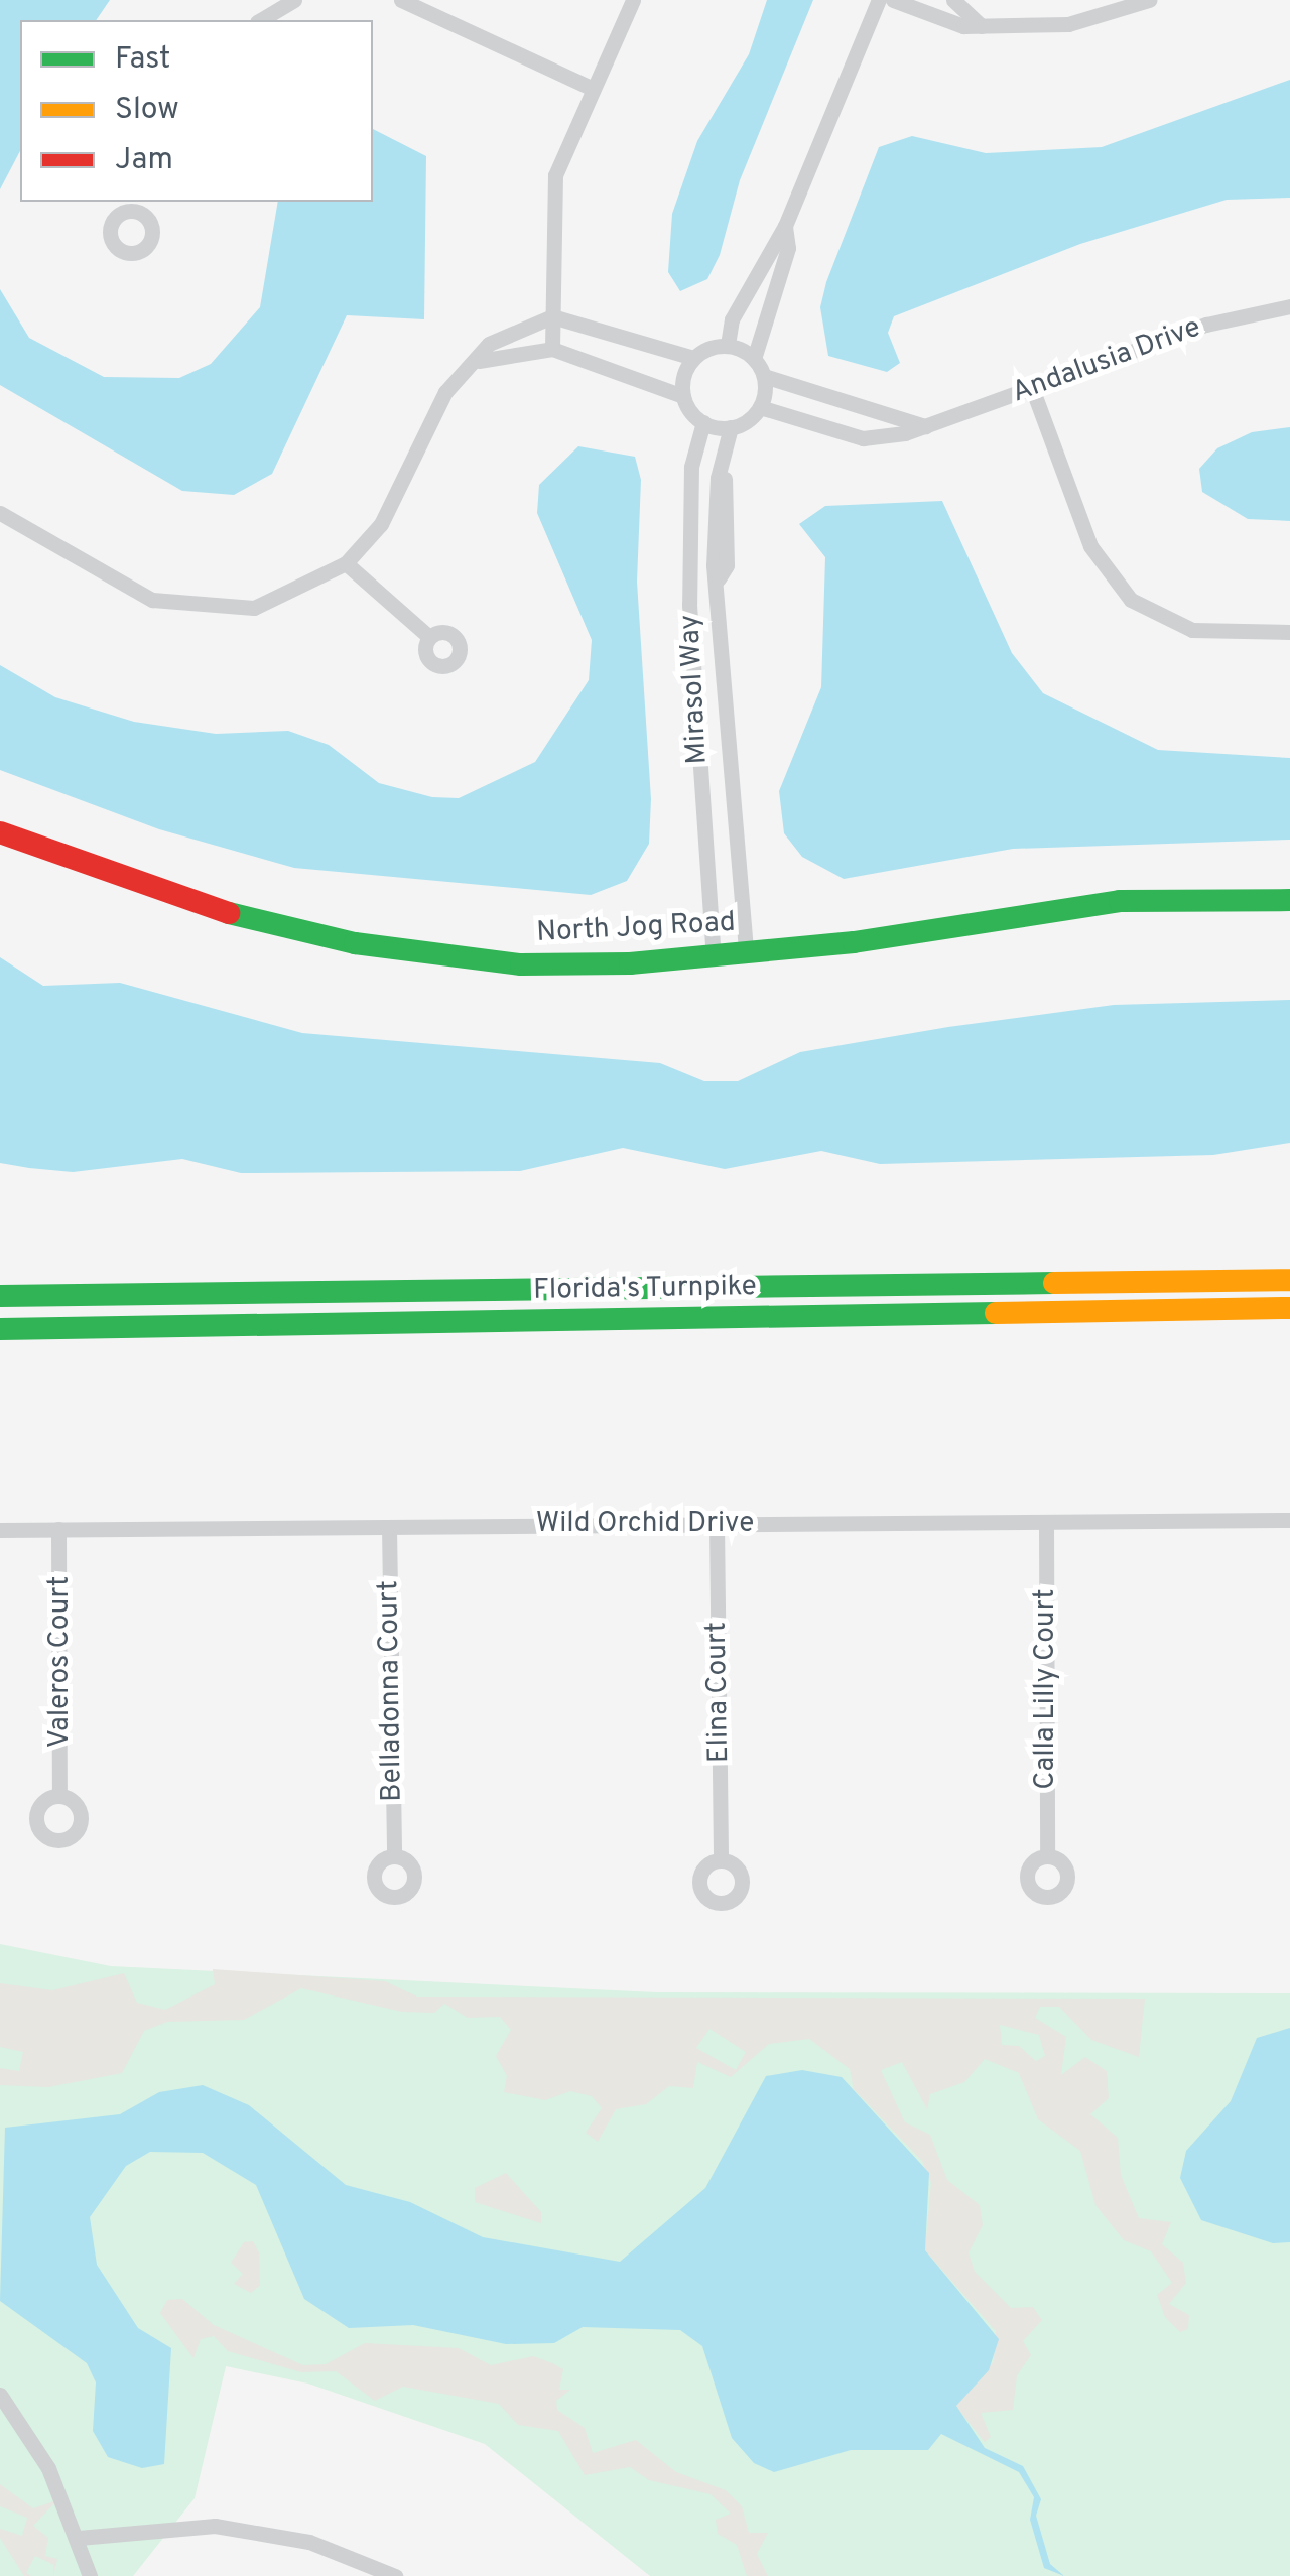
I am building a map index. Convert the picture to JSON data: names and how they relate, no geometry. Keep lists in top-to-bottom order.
{
  "streets": {
    "main road": ["North Jog Road", "Florida's Turnpike"],
    "street": [
      "Andalusia Drive",
      "Mirasol Way",
      "Wild Orchid Drive",
      "Valeros Court",
      "Calla Lilly Court",
      "Belladonna Court",
      "Elina Court"
    ]
  },
  "crossings": [
    ["Andalusia Drive", "Mirasol Way"],
    ["Mirasol Way", "North Jog Road"],
    ["Wild Orchid Drive", "Valeros Court"],
    ["Wild Orchid Drive", "Calla Lilly Court"],
    ["Wild Orchid Drive", "Belladonna Court"],
    ["Wild Orchid Drive", "Elina Court"]
  ],
  "legend": ["Fast", "Slow", "Jam"]
}
